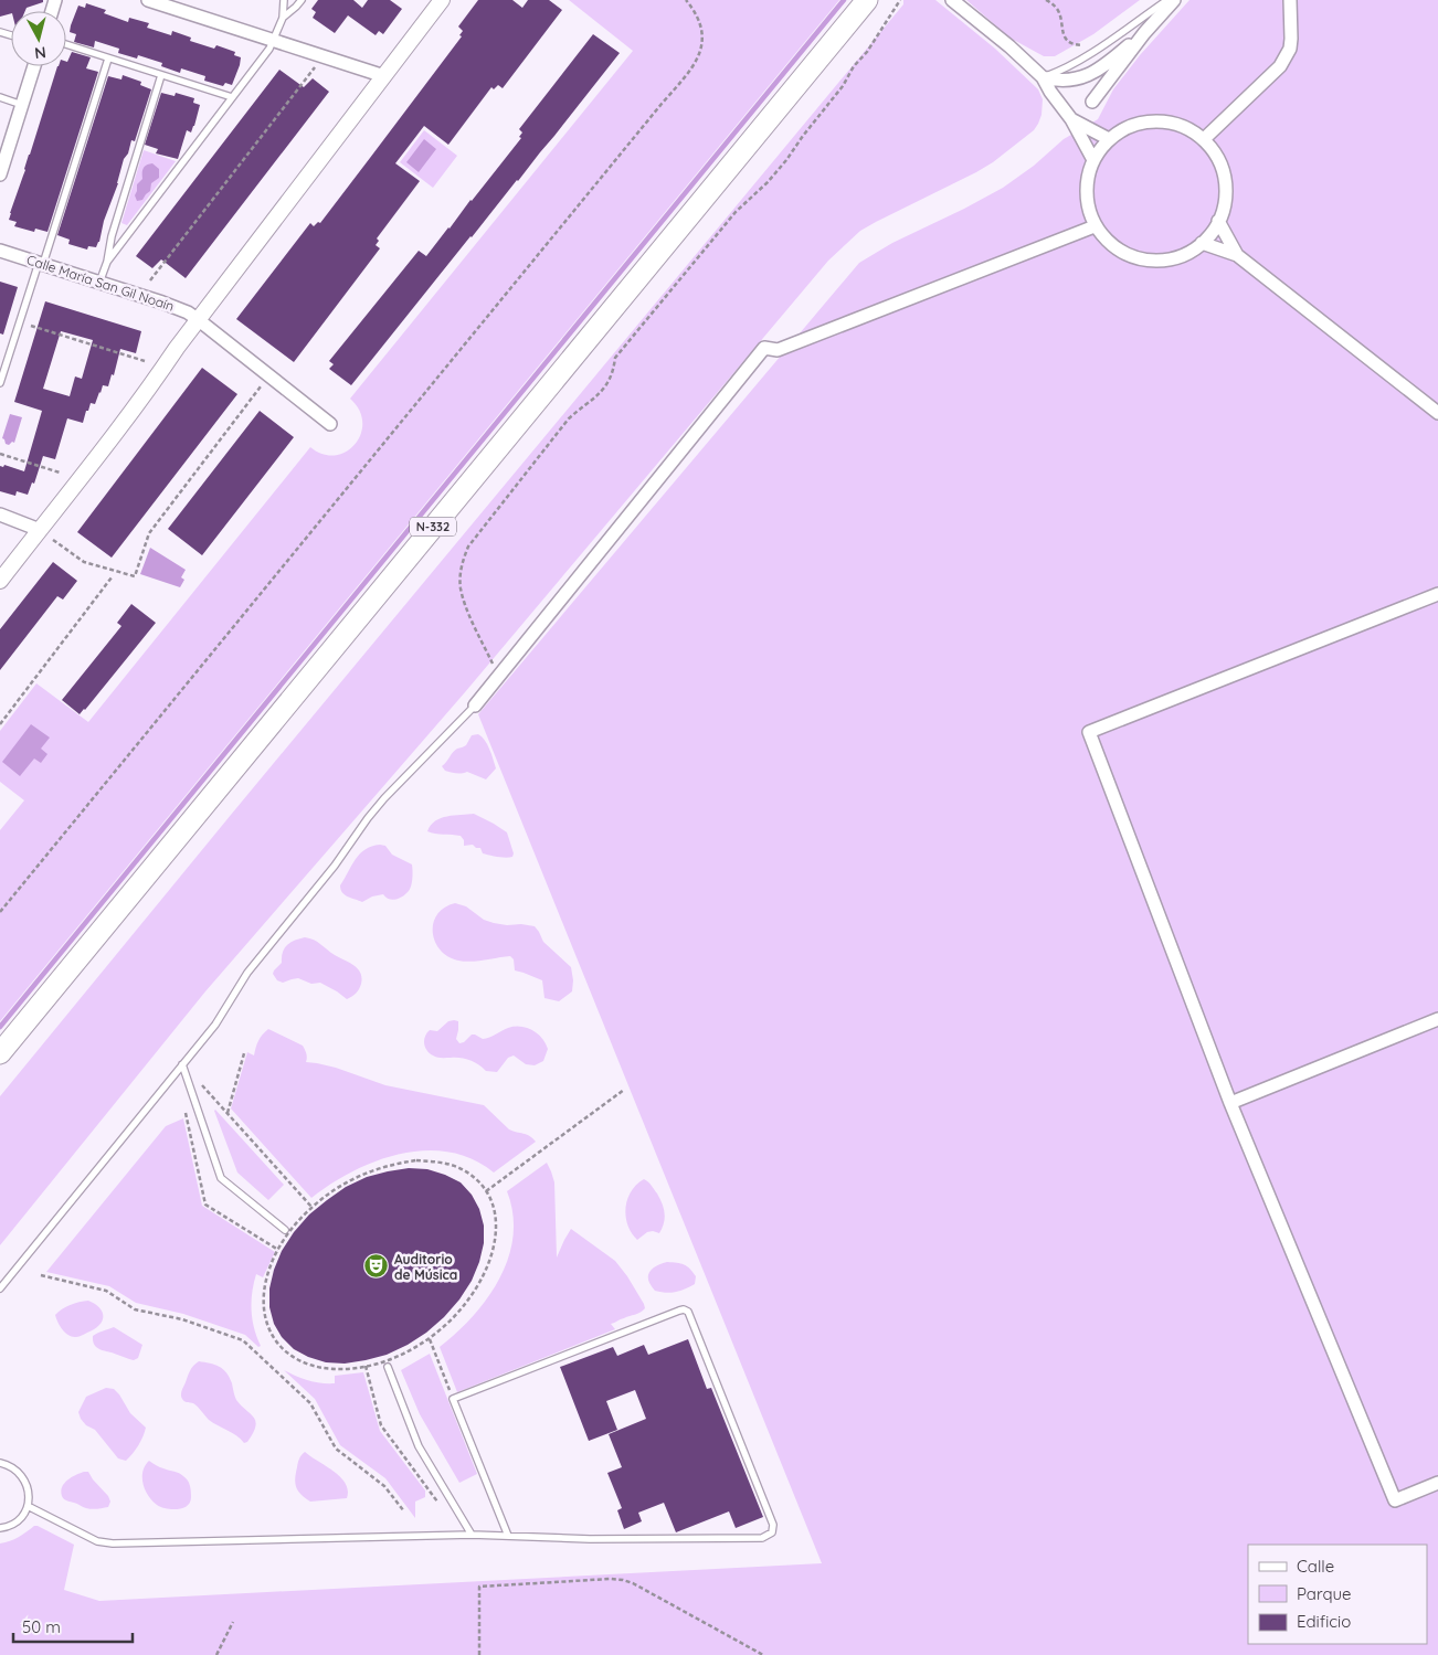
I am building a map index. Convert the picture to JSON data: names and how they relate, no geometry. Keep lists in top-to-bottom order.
{
  "streets": {
    "highway": ["N-332"],
    "street": ["Calle María San Gil Noaín"]
  },
  "places": {
    "theatre": ["Auditorio de Música"]
  },
  "legend": ["Calle", "Parque", "Edificio"],
  "scale_bar": "50 m",
  "north": "bottom"
}
